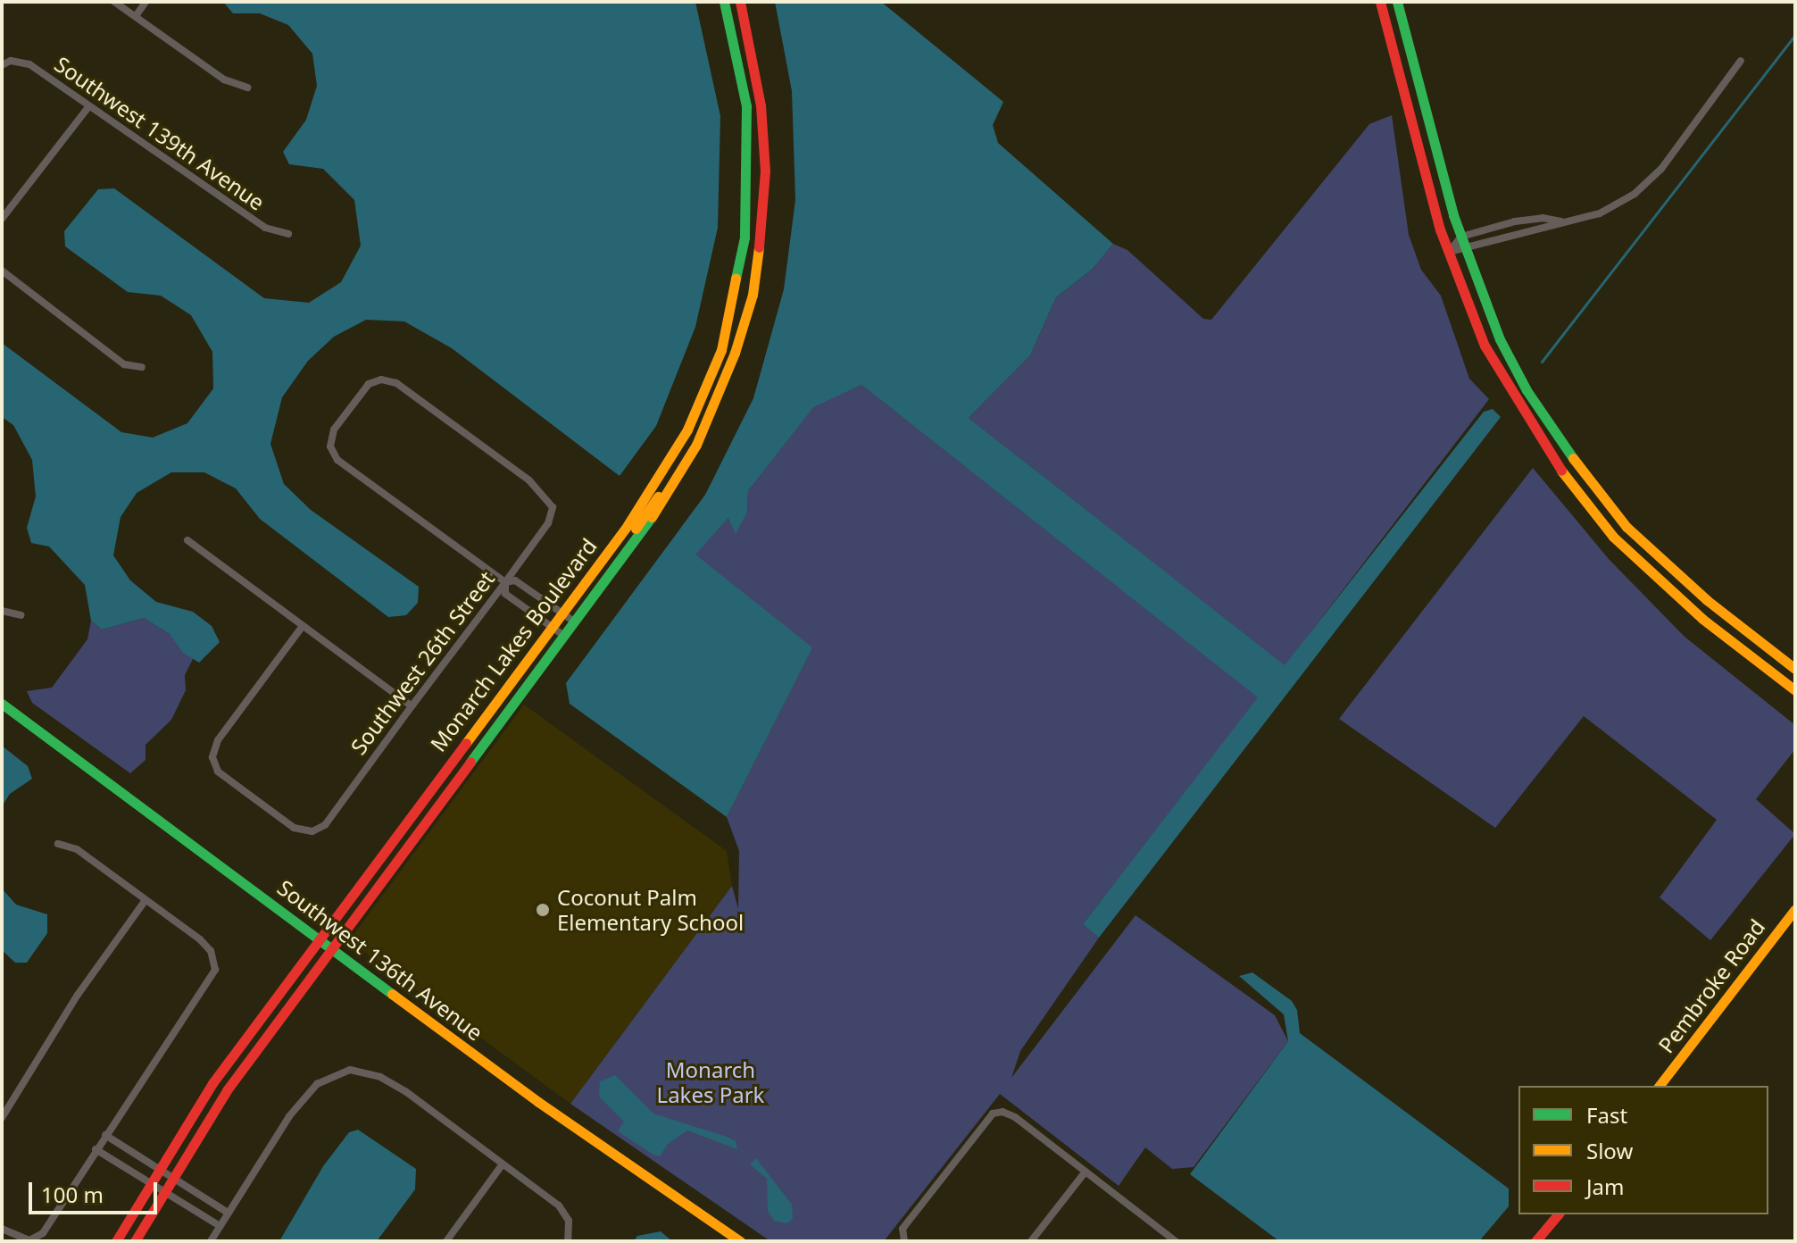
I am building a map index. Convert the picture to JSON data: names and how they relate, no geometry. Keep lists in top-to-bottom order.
{
  "streets": {
    "street": [
      "Southwest 139th Avenue",
      "Monarch Lakes Boulevard",
      "Southwest 26th Street",
      "Southwest 136th Avenue",
      "Pembroke Road"
    ]
  },
  "crossings": [
    ["Monarch Lakes Boulevard", "Southwest 136th Avenue"]
  ],
  "parks": ["Monarch Lakes Park"],
  "places": ["Coconut Palm Elementary School"],
  "legend": ["Fast", "Slow", "Jam"],
  "scale_bar": "100 m"
}
